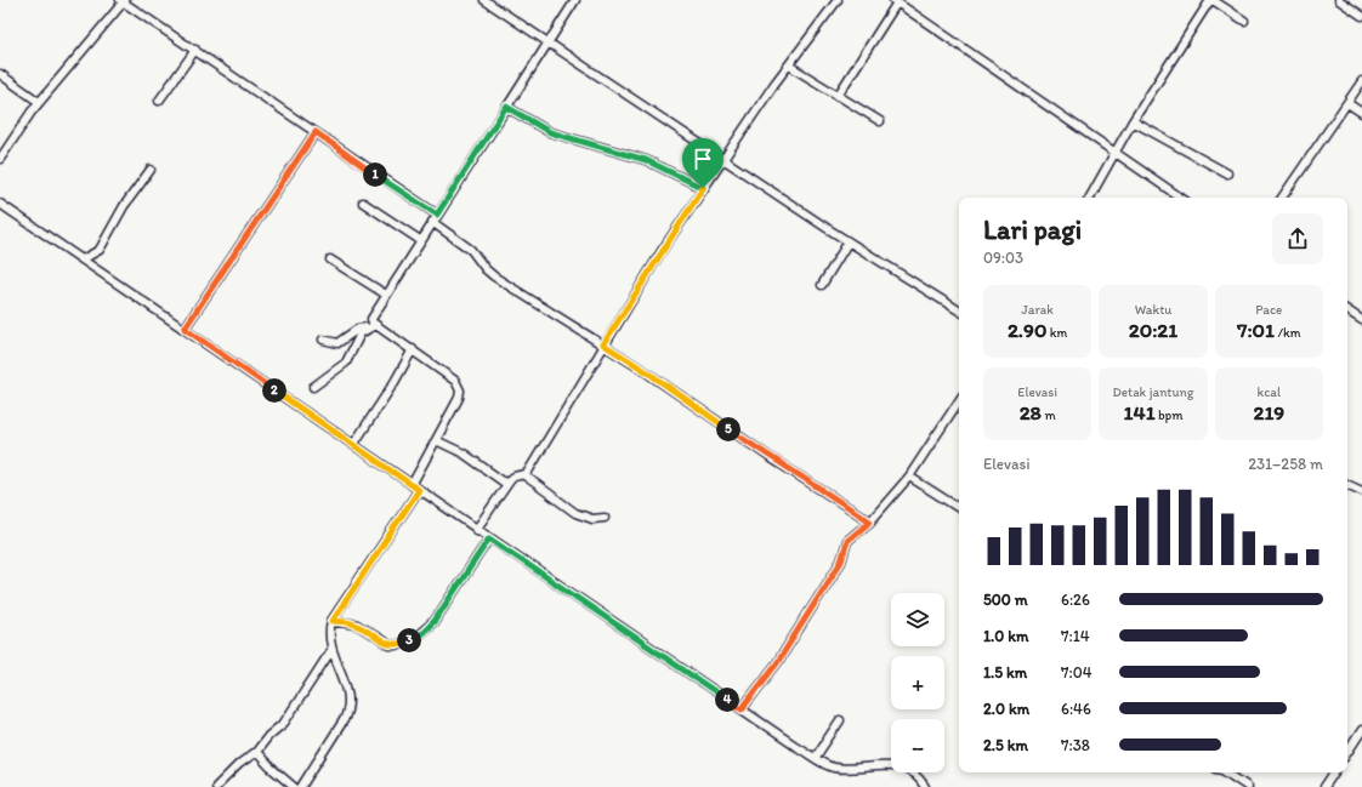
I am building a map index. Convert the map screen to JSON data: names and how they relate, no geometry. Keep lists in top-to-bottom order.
{
  "page": {
    "pins": [
      "1",
      "2",
      "5",
      "3",
      "4"
    ],
    "heading": ["Lari pagi", "09:03"],
    "stats": [
      ["Jarak", "2.90 km"],
      ["Waktu", "20:21"],
      ["Pace", "7:01 /km"],
      ["Elevasi", "28 m"],
      ["Detak jantung", "141 bpm"],
      ["kcal", "219"]
    ],
    "chart": ["Elevasi", "231–258 m"],
    "list": [
      {
        "name": "500 m",
        "note": "6:26"
      },
      {
        "name": "1.0 km",
        "note": "7:14"
      },
      {
        "name": "1.5 km",
        "note": "7:04"
      },
      {
        "name": "2.0 km",
        "note": "6:46"
      },
      {
        "name": "2.5 km",
        "note": "7:38"
      }
    ],
    "map_buttons": ["+", "−"]
  }
}
